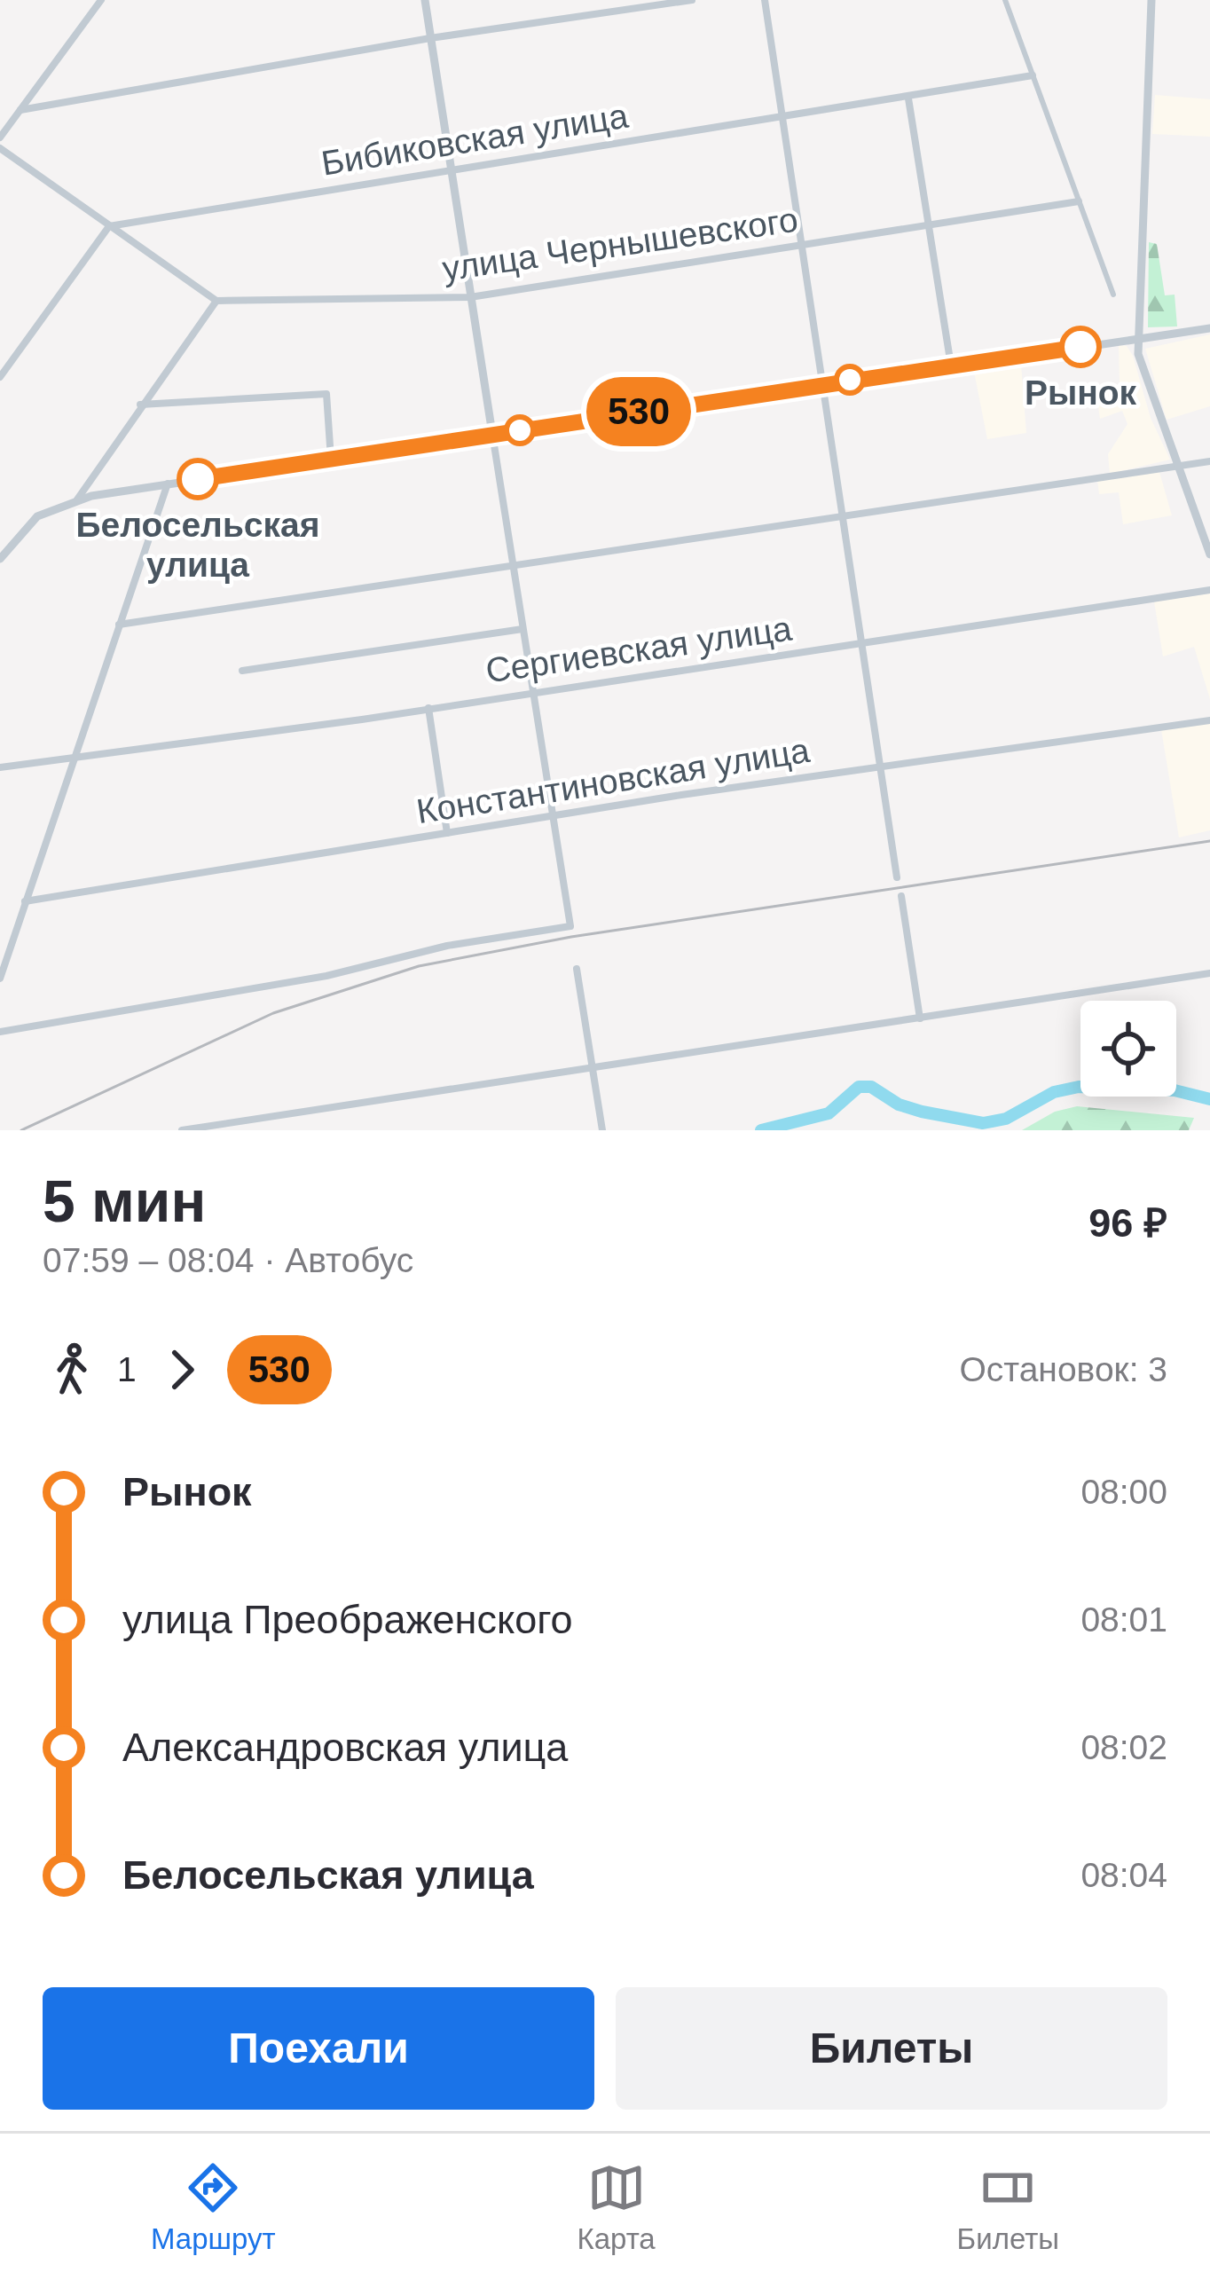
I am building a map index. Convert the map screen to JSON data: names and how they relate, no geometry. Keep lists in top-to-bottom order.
{
  "streets": {
    "street": [
      "Бибиковская улица",
      "улица Чернышевского",
      "Сергиевская улица",
      "Константиновская улица"
    ]
  },
  "places": ["Рынок", "Белосельская улица"],
  "lines": ["bus line 530"],
  "page": {
    "on_map": "530",
    "heading": ["5 мин", "07:59 – 08:04 · Автобус", "96 ₽"],
    "legs": ["1", "530", "Остановок: 3"],
    "list": [
      {
        "name": "Рынок",
        "value": "08:00"
      },
      {
        "name": "улица Преображенского",
        "value": "08:01"
      },
      {
        "name": "Александровская улица",
        "value": "08:02"
      },
      {
        "name": "Белосельская улица",
        "value": "08:04"
      }
    ],
    "buttons": ["Поехали", "Билеты"],
    "tabs": ["Маршрут", "Карта", "Билеты"]
  }
}
